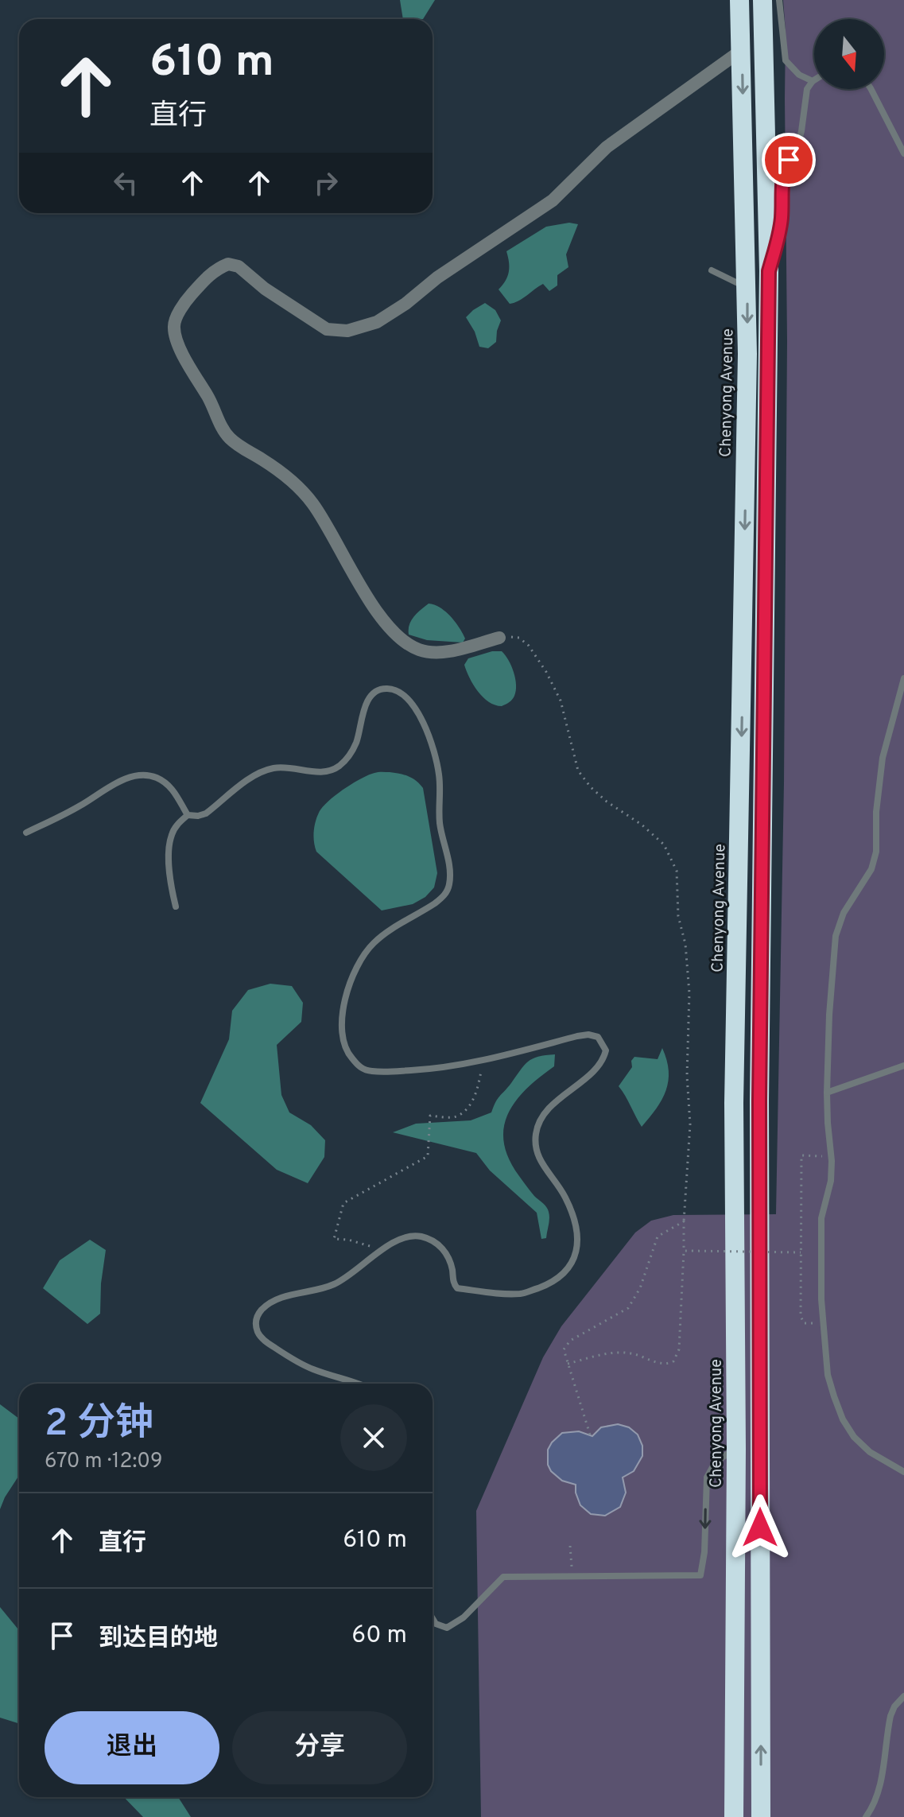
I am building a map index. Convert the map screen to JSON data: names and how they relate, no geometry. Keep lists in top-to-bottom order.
{
  "streets": {
    "highway": ["Chenyong Avenue"]
  },
  "north": "bottom",
  "page": {
    "turn": ["610 m", "直行"],
    "heading": ["2 分钟", "670 m · 12:09"],
    "list": [
      {
        "name": "直行",
        "value": "610 m"
      },
      {
        "name": "到达目的地",
        "value": "60 m"
      }
    ],
    "buttons": ["退出", "分享"]
  }
}
